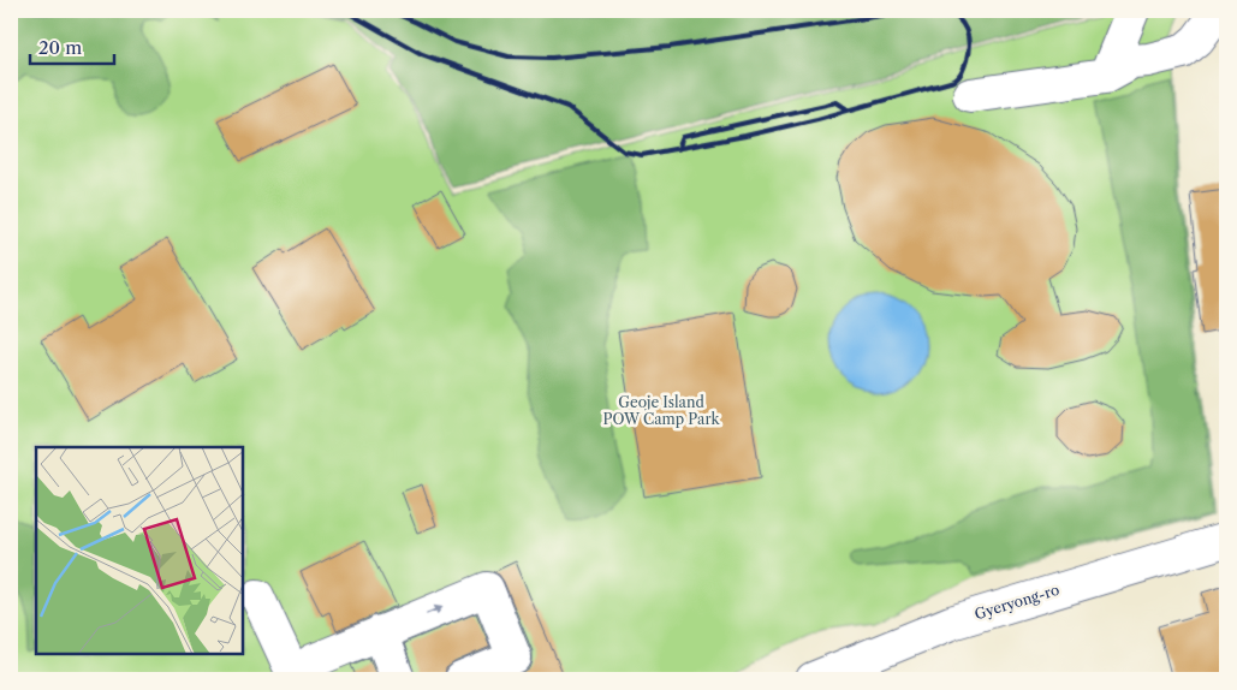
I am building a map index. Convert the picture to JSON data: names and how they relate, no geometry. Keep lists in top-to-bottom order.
{
  "streets": {
    "street": ["Gyeryong-ro"]
  },
  "parks": ["Geoje Island POW Camp Park"],
  "scale_bar": "20 m"
}
